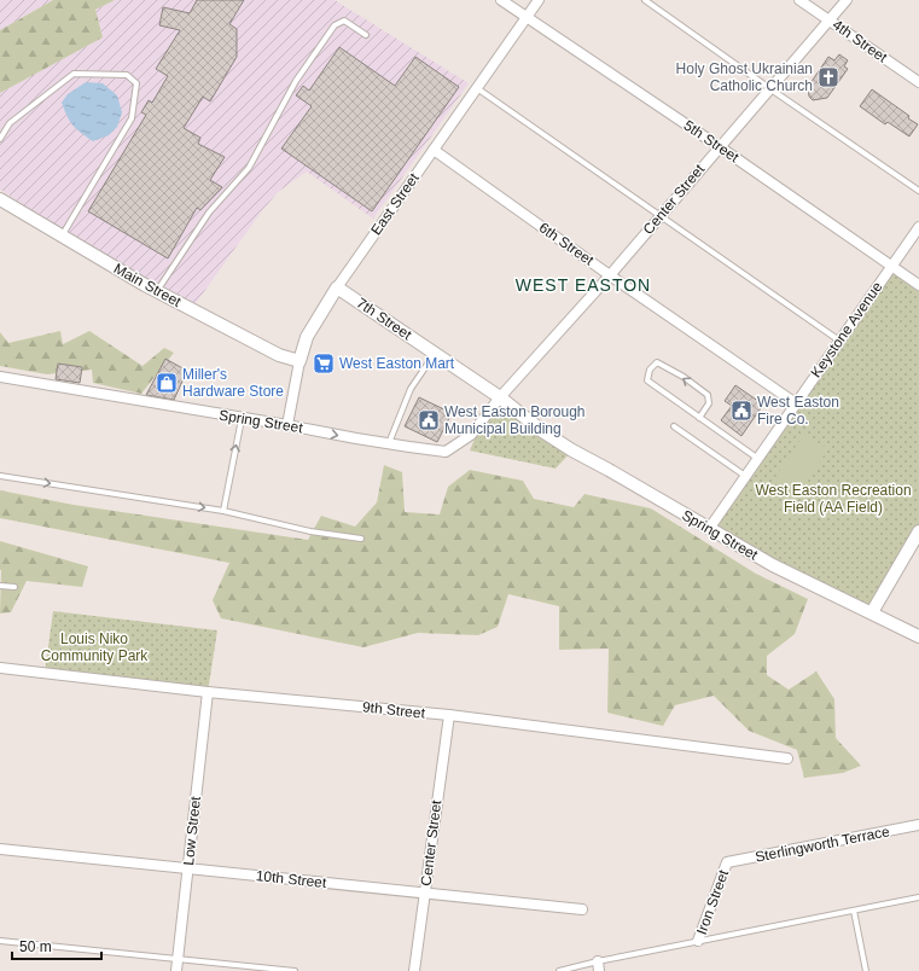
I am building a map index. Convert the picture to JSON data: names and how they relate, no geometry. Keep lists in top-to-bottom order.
{
  "streets": {
    "street": [
      "4th Street",
      "5th Street",
      "Center Street",
      "East Street",
      "6th Street",
      "Main Street",
      "7th Street",
      "Keystone Avenue",
      "Spring Street",
      "9th Street",
      "Low Street",
      "Sterlingworth Terrace",
      "10th Street",
      "Iron Street"
    ]
  },
  "crossings": [
    ["4th Street", "Center Street"],
    ["5th Street", "Center Street"],
    ["5th Street", "East Street"],
    ["5th Street", "Keystone Avenue"],
    ["Center Street", "6th Street"],
    ["Center Street", "7th Street"],
    ["Center Street", "Spring Street"],
    ["Center Street", "9th Street"],
    ["Center Street", "10th Street"],
    ["East Street", "6th Street"],
    ["East Street", "Main Street"],
    ["East Street", "7th Street"],
    ["East Street", "Spring Street"],
    ["6th Street", "Keystone Avenue"],
    ["7th Street", "Spring Street"],
    ["Keystone Avenue", "Spring Street"],
    ["9th Street", "Low Street"],
    ["Low Street", "10th Street"],
    ["Sterlingworth Terrace", "Iron Street"]
  ],
  "districts": ["WEST EASTON"],
  "parks": ["West Easton Recreation Field (AA Field)", "Louis Niko Community Park"],
  "places": {
    "church": ["Holy Ghost Ukrainian Catholic Church"],
    "supermarket": ["West Easton Mart"],
    "shop": ["Miller's Hardware Store"],
    "public building": ["West Easton Fire Co.", "West Easton Borough Municipal Building"]
  },
  "scale_bar": "50 m"
}
